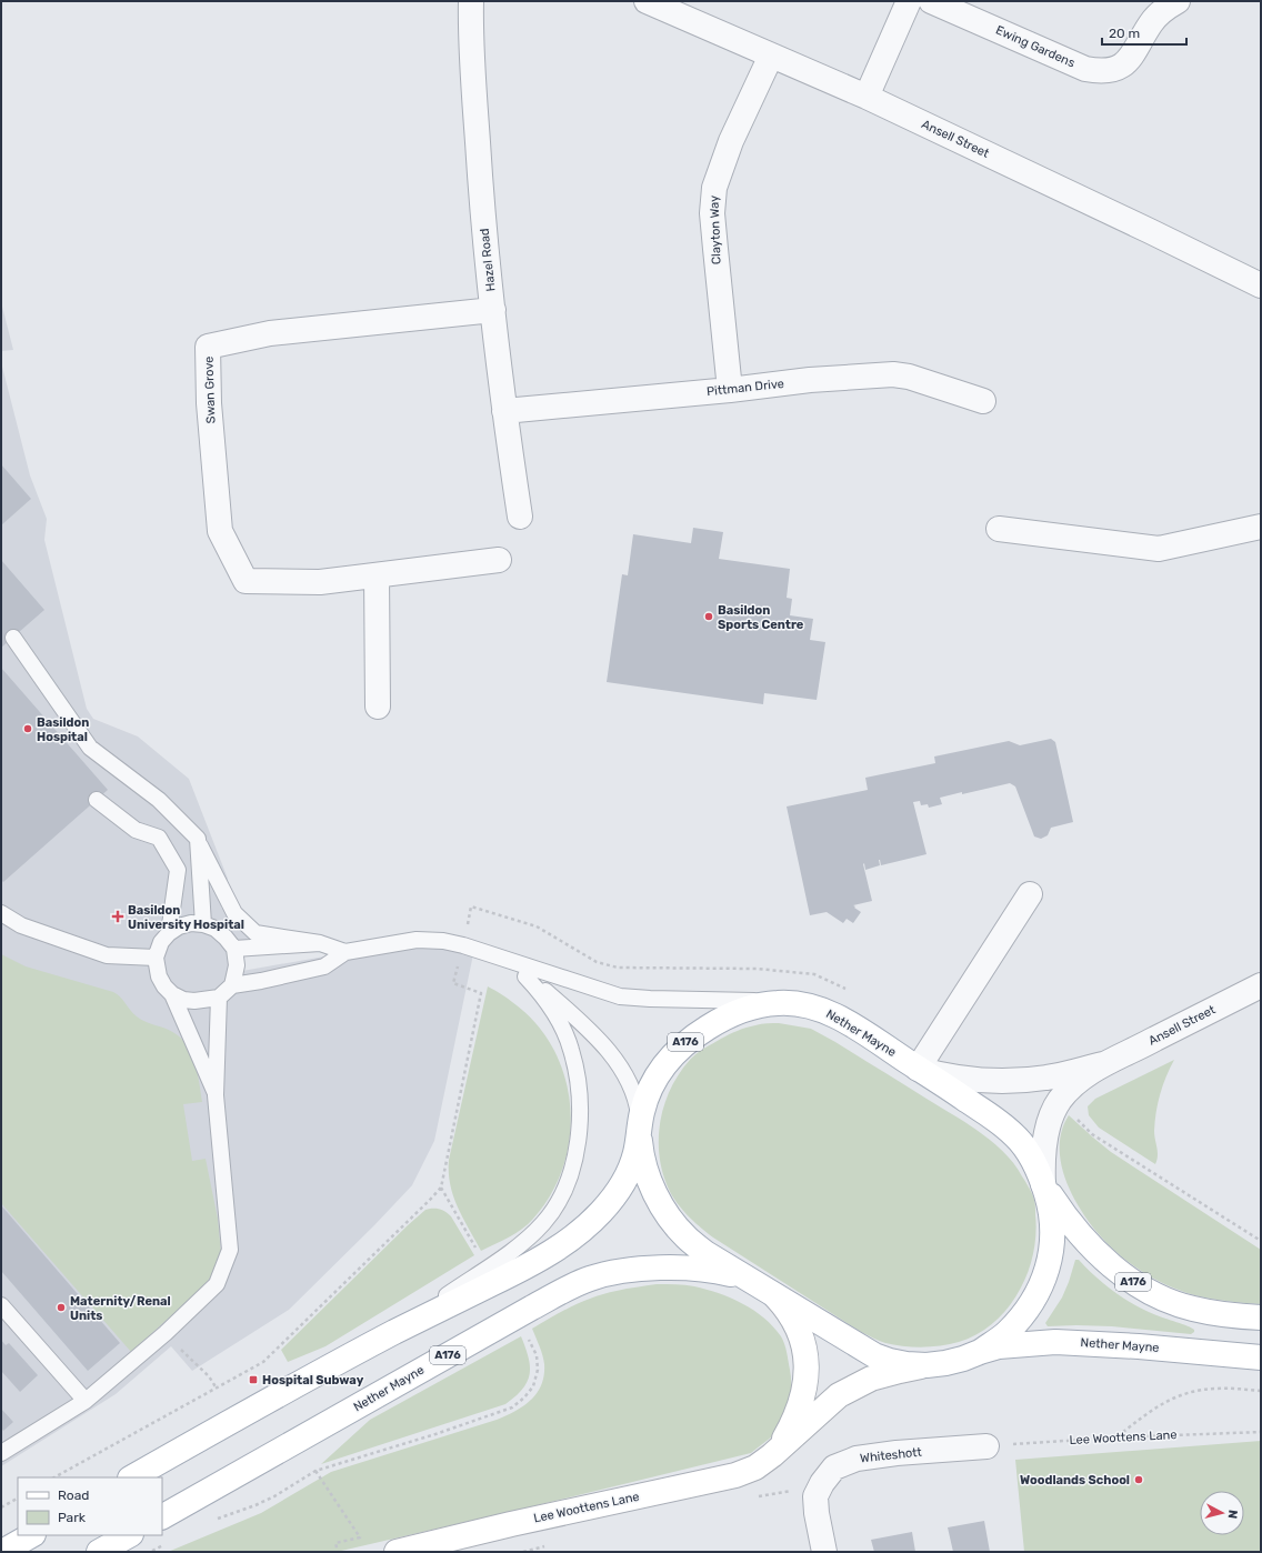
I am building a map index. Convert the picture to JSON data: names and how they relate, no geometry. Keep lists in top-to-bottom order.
{
  "streets": {
    "main road": ["Nether Mayne", "A176", "Lee Woottens Lane"],
    "street": [
      "Ewing Gardens",
      "Ansell Street",
      "Clayton Way",
      "Hazel Road",
      "Pittman Drive",
      "Swan Grove",
      "Whiteshott"
    ]
  },
  "crossings": [
    ["Ansell Street", "Clayton Way"],
    ["Clayton Way", "Pittman Drive"],
    ["Hazel Road", "Pittman Drive"],
    ["Hazel Road", "Swan Grove"],
    ["Nether Mayne", "Lee Woottens Lane"],
    ["Lee Woottens Lane", "Whiteshott"]
  ],
  "places": {
    "other": [
      "Basildon Sports Centre",
      "Basildon Hospital",
      "Maternity/Renal Units",
      "Woodlands School"
    ],
    "health": ["Basildon University Hospital"],
    "transit": ["Hospital Subway"]
  },
  "legend": ["Road", "Park"],
  "scale_bar": "20 m",
  "north": "right"
}
